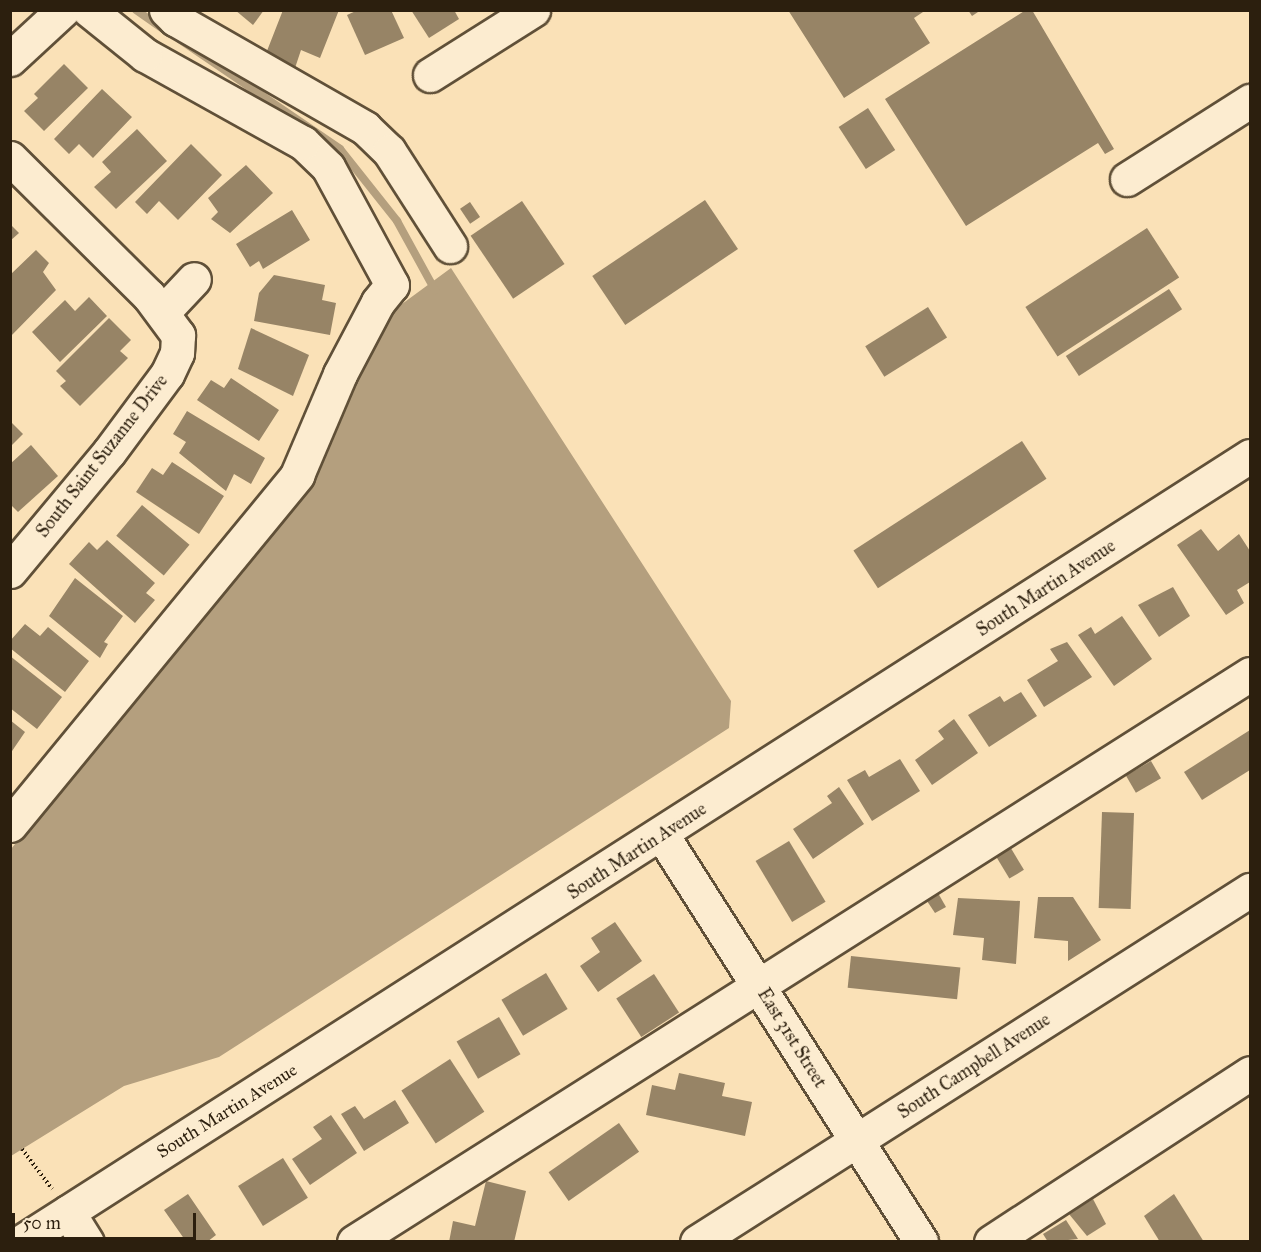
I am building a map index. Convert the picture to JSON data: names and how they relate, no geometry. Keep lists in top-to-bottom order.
{
  "streets": {
    "street": [
      "South Saint Suzanne Drive",
      "South Martin Avenue",
      "East 31st Street",
      "South Campbell Avenue"
    ]
  },
  "crossings": [
    ["South Martin Avenue", "East 31st Street"],
    ["East 31st Street", "South Campbell Avenue"]
  ],
  "scale_bar": "50 m"
}
